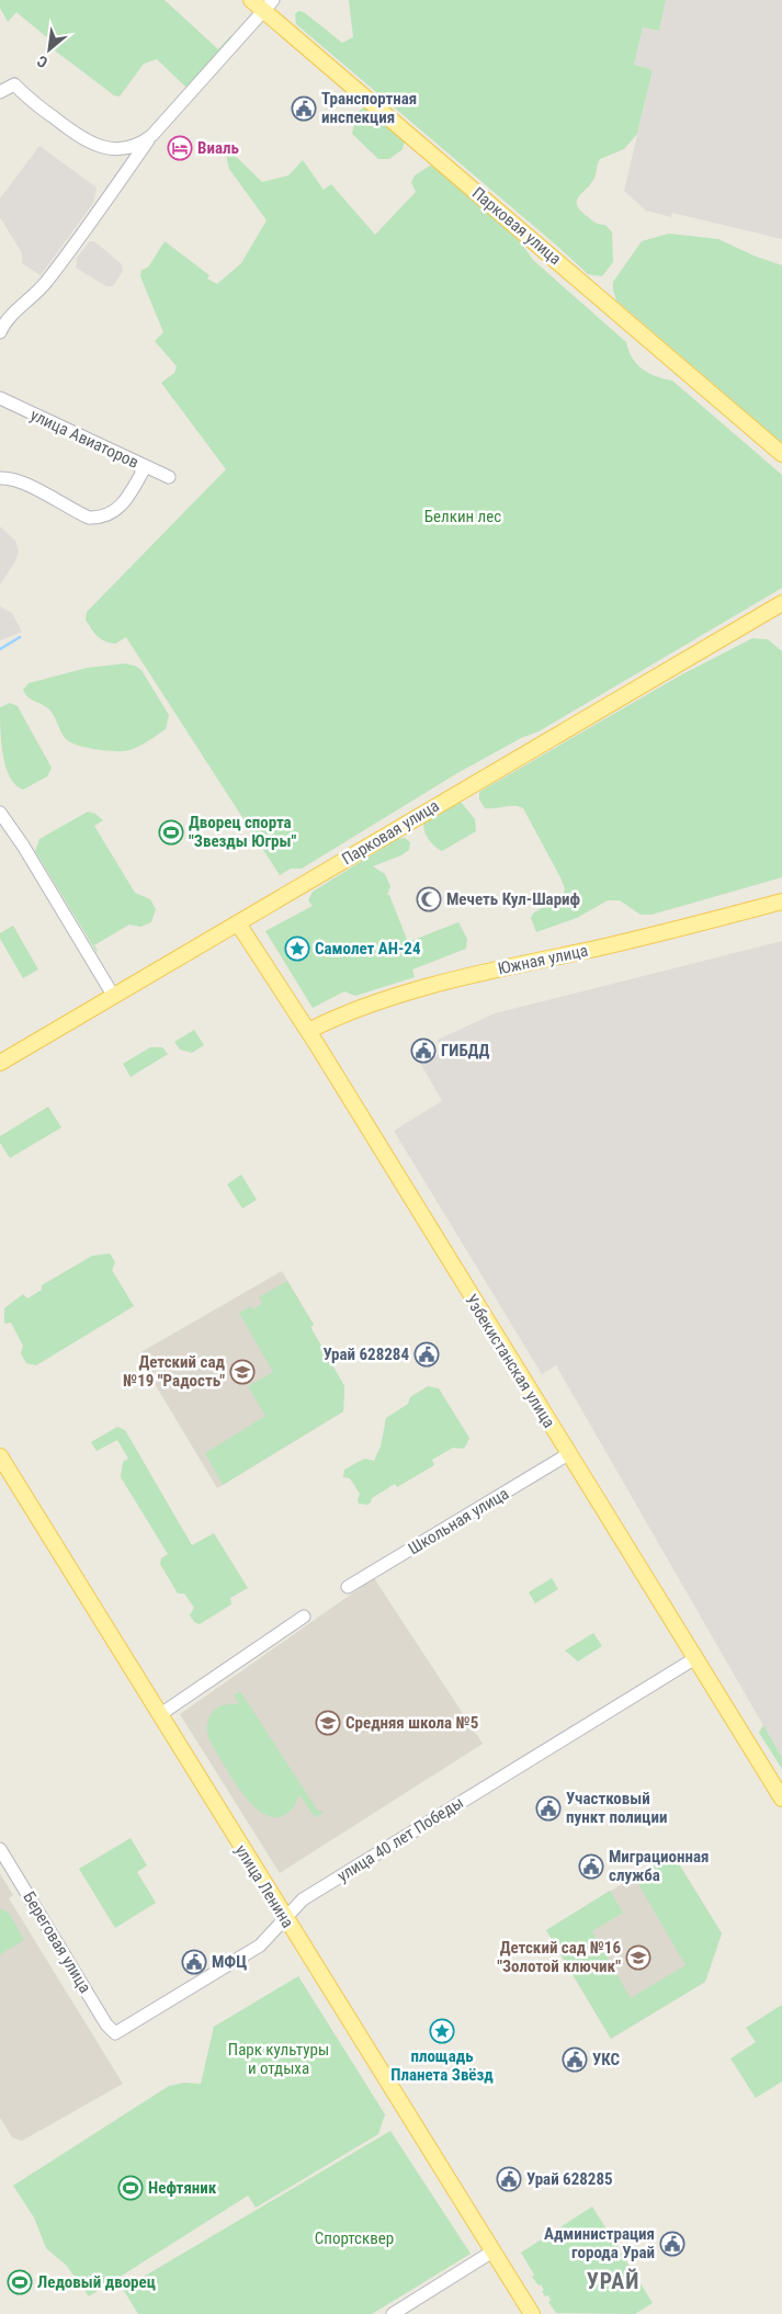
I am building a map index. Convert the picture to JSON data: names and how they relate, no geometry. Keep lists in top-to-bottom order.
{
  "streets": {
    "main road": [
      "Парковая улица",
      "Южная улица",
      "Узбекистанская улица",
      "улица Ленина"
    ],
    "street": [
      "улица Авиаторов",
      "Школьная улица",
      "улица 40 лет Победы",
      "Береговая улица"
    ]
  },
  "crossings": [
    ["Парковая улица", "Узбекистанская улица"],
    ["Южная улица", "Узбекистанская улица"],
    ["Узбекистанская улица", "Школьная улица"],
    ["Узбекистанская улица", "улица 40 лет Победы"],
    ["улица 40 лет Победы", "улица Ленина"],
    ["улица 40 лет Победы", "Береговая улица"]
  ],
  "districts": ["УРАЙ"],
  "parks": ["Белкин лес", "Парк культуры и отдыха", "Спортсквер"],
  "places": {
    "public building": [
      "Транспортная инспекция",
      "ГИБДД",
      "Урай 628284",
      "Участковый пункт полиции",
      "Миграционная служба",
      "МФЦ",
      "УКС",
      "Урай 628285",
      "Администрация города Урай"
    ],
    "hotel": ["Виаль"],
    "sports": ["Дворец спорта \"Звезды Югры\"", "Нефтяник", "Ледовый дворец"],
    "mosque": ["Мечеть Кул-Шариф"],
    "place": ["Самолет АН-24", "площадь Планета Звёзд"],
    "school or university": ["Детский сад №19 \"Радость\"", "Средняя школа №5", "Детский сад №16 \"Золотой ключик\""]
  },
  "north": "bottom left"
}
